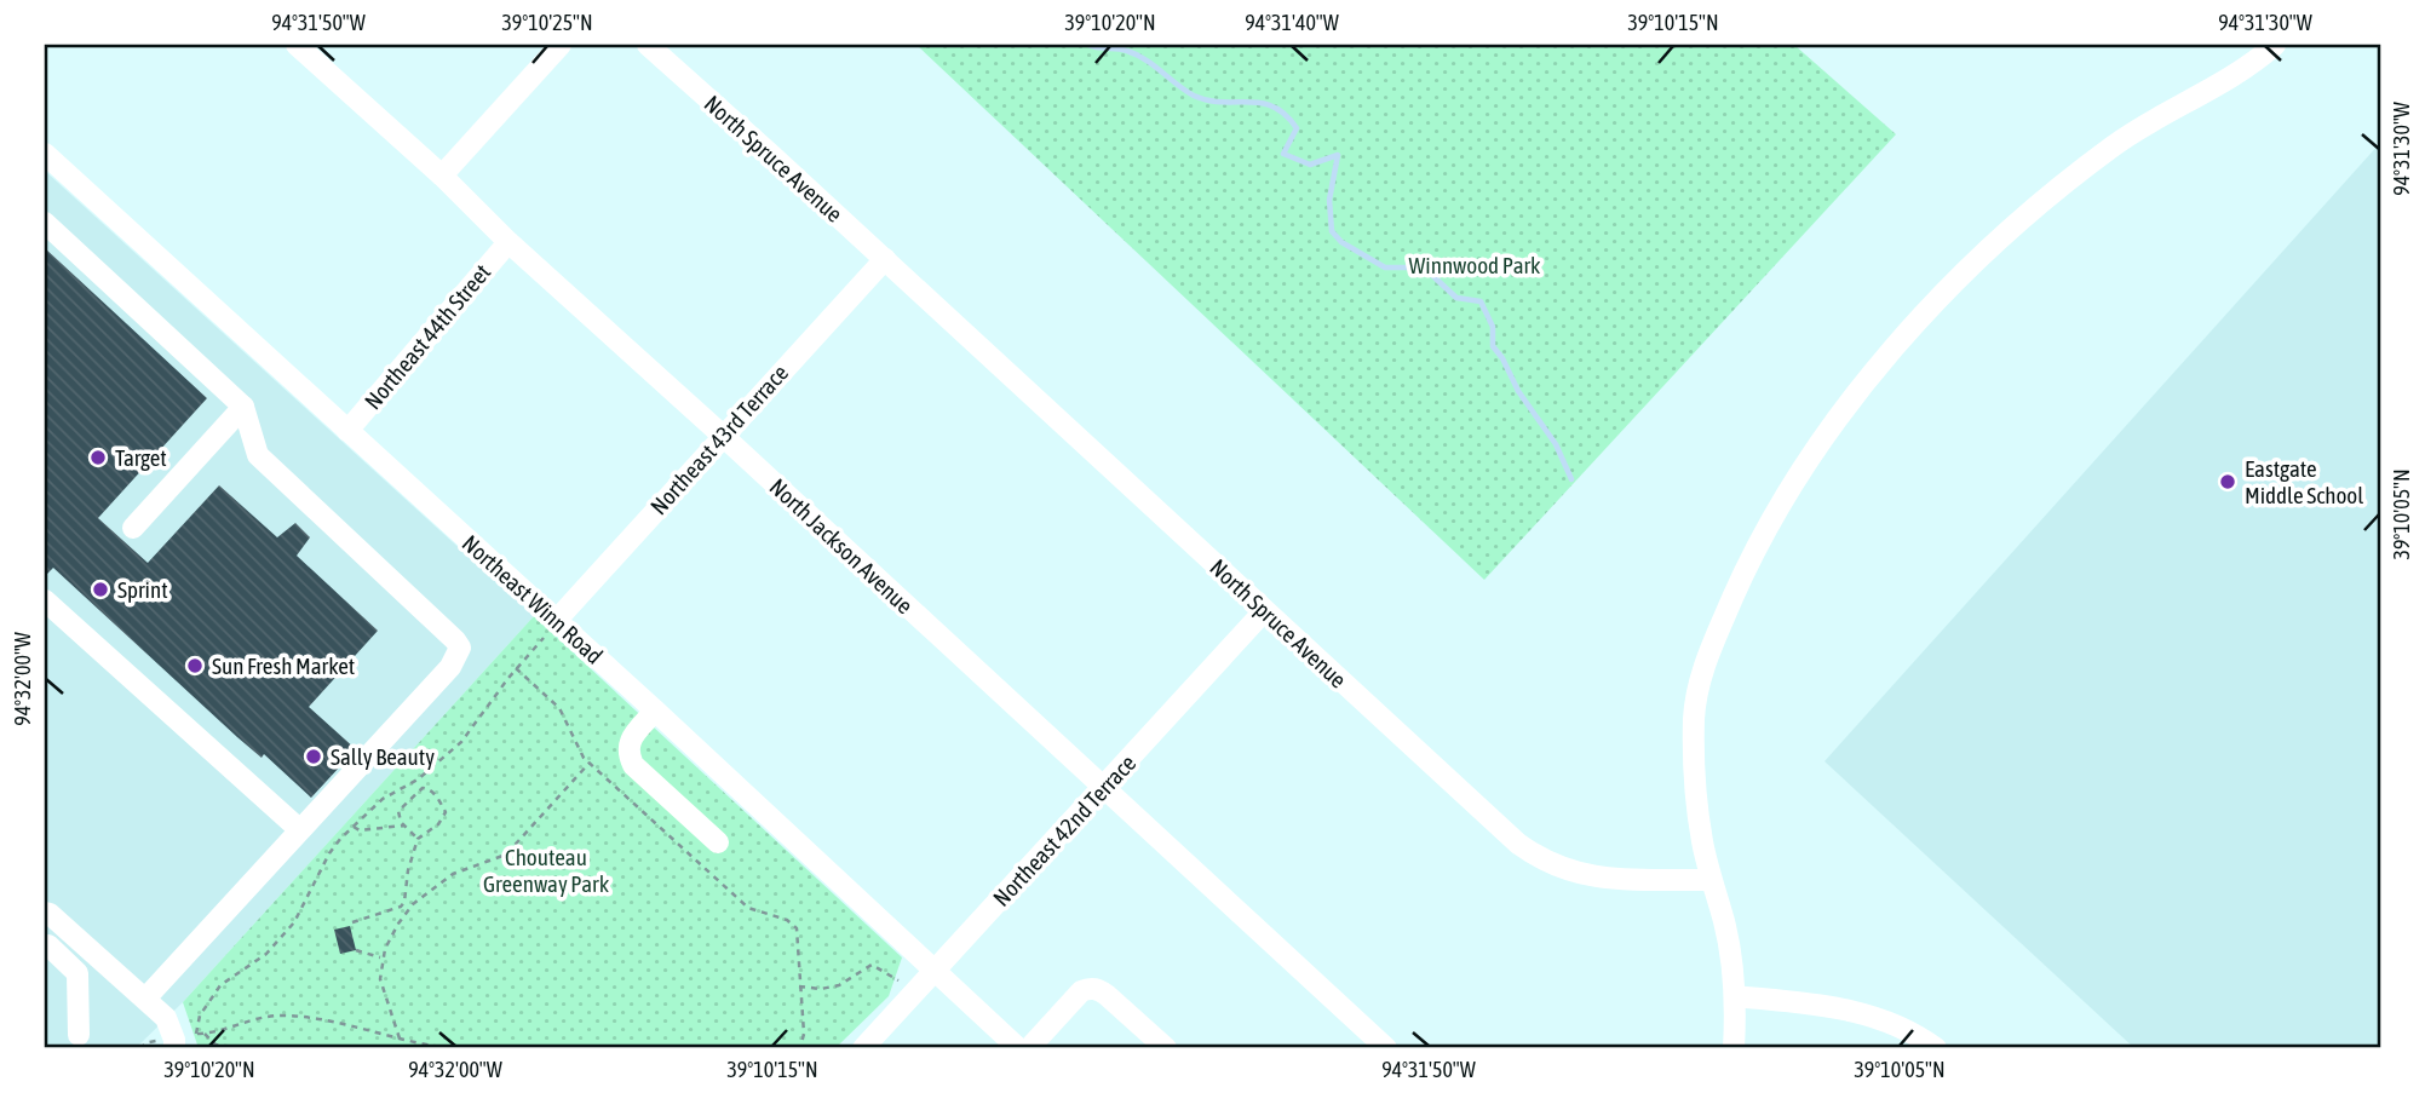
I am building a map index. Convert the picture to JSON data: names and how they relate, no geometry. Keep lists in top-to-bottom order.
{
  "streets": {
    "street": [
      "North Spruce Avenue",
      "Northeast 44th Street",
      "Northeast 43rd Terrace",
      "North Jackson Avenue",
      "Northeast Winn Road",
      "Northeast 42nd Terrace"
    ]
  },
  "crossings": [
    ["North Spruce Avenue", "Northeast 43rd Terrace"],
    ["North Spruce Avenue", "Northeast 42nd Terrace"],
    ["Northeast 44th Street", "North Jackson Avenue"],
    ["Northeast 44th Street", "Northeast Winn Road"],
    ["Northeast 43rd Terrace", "North Jackson Avenue"],
    ["Northeast 43rd Terrace", "Northeast Winn Road"],
    ["North Jackson Avenue", "Northeast 42nd Terrace"],
    ["Northeast Winn Road", "Northeast 42nd Terrace"]
  ],
  "parks": ["Winnwood Park", "Chouteau Greenway Park"],
  "places": [
    "Target",
    "Eastgate Middle School",
    "Sprint",
    "Sun Fresh Market",
    "Sally Beauty"
  ],
  "coordinates": [
    "94°31'50\"W",
    "39°10'25\"N",
    "39°10'20\"N",
    "94°31'40\"W",
    "39°10'15\"N",
    "94°31'30\"W",
    "39°10'05\"N",
    "94°32'00\"W"
  ]
}
